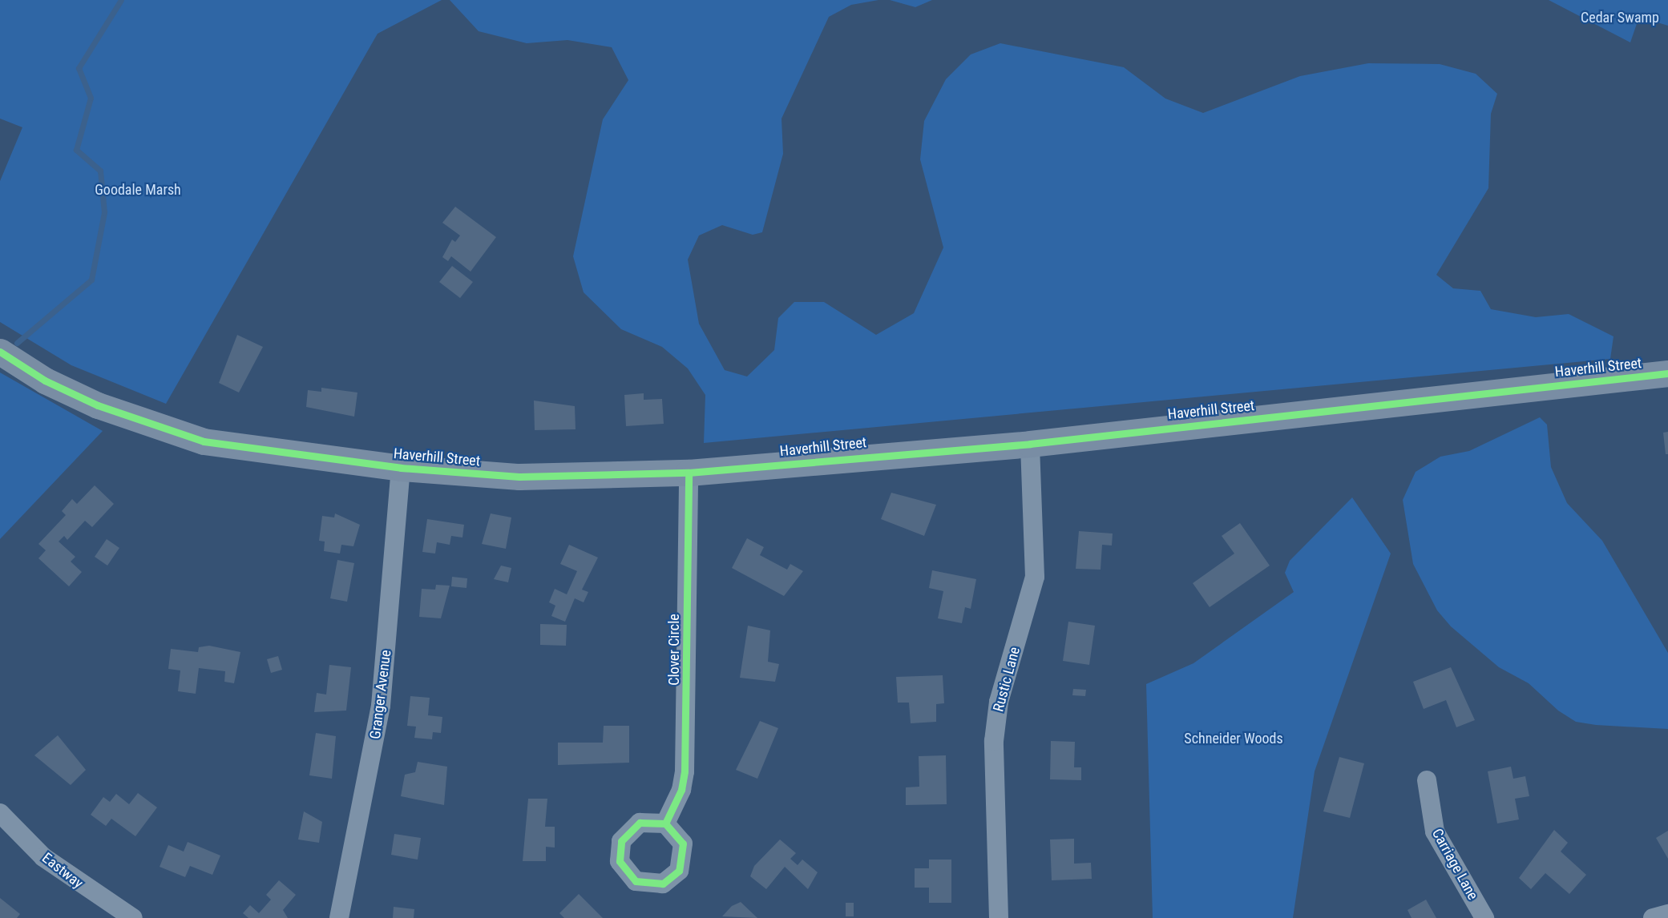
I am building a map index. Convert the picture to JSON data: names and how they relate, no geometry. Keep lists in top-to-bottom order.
{
  "streets": {
    "street": [
      "Haverhill Street",
      "Clover Circle",
      "Rustic Lane",
      "Granger Avenue",
      "Carriage Lane",
      "Eastway"
    ]
  },
  "crossings": [
    ["Haverhill Street", "Clover Circle"],
    ["Haverhill Street", "Rustic Lane"],
    ["Haverhill Street", "Granger Avenue"]
  ],
  "parks": ["Cedar Swamp", "Goodale Marsh", "Schneider Woods"]
}
